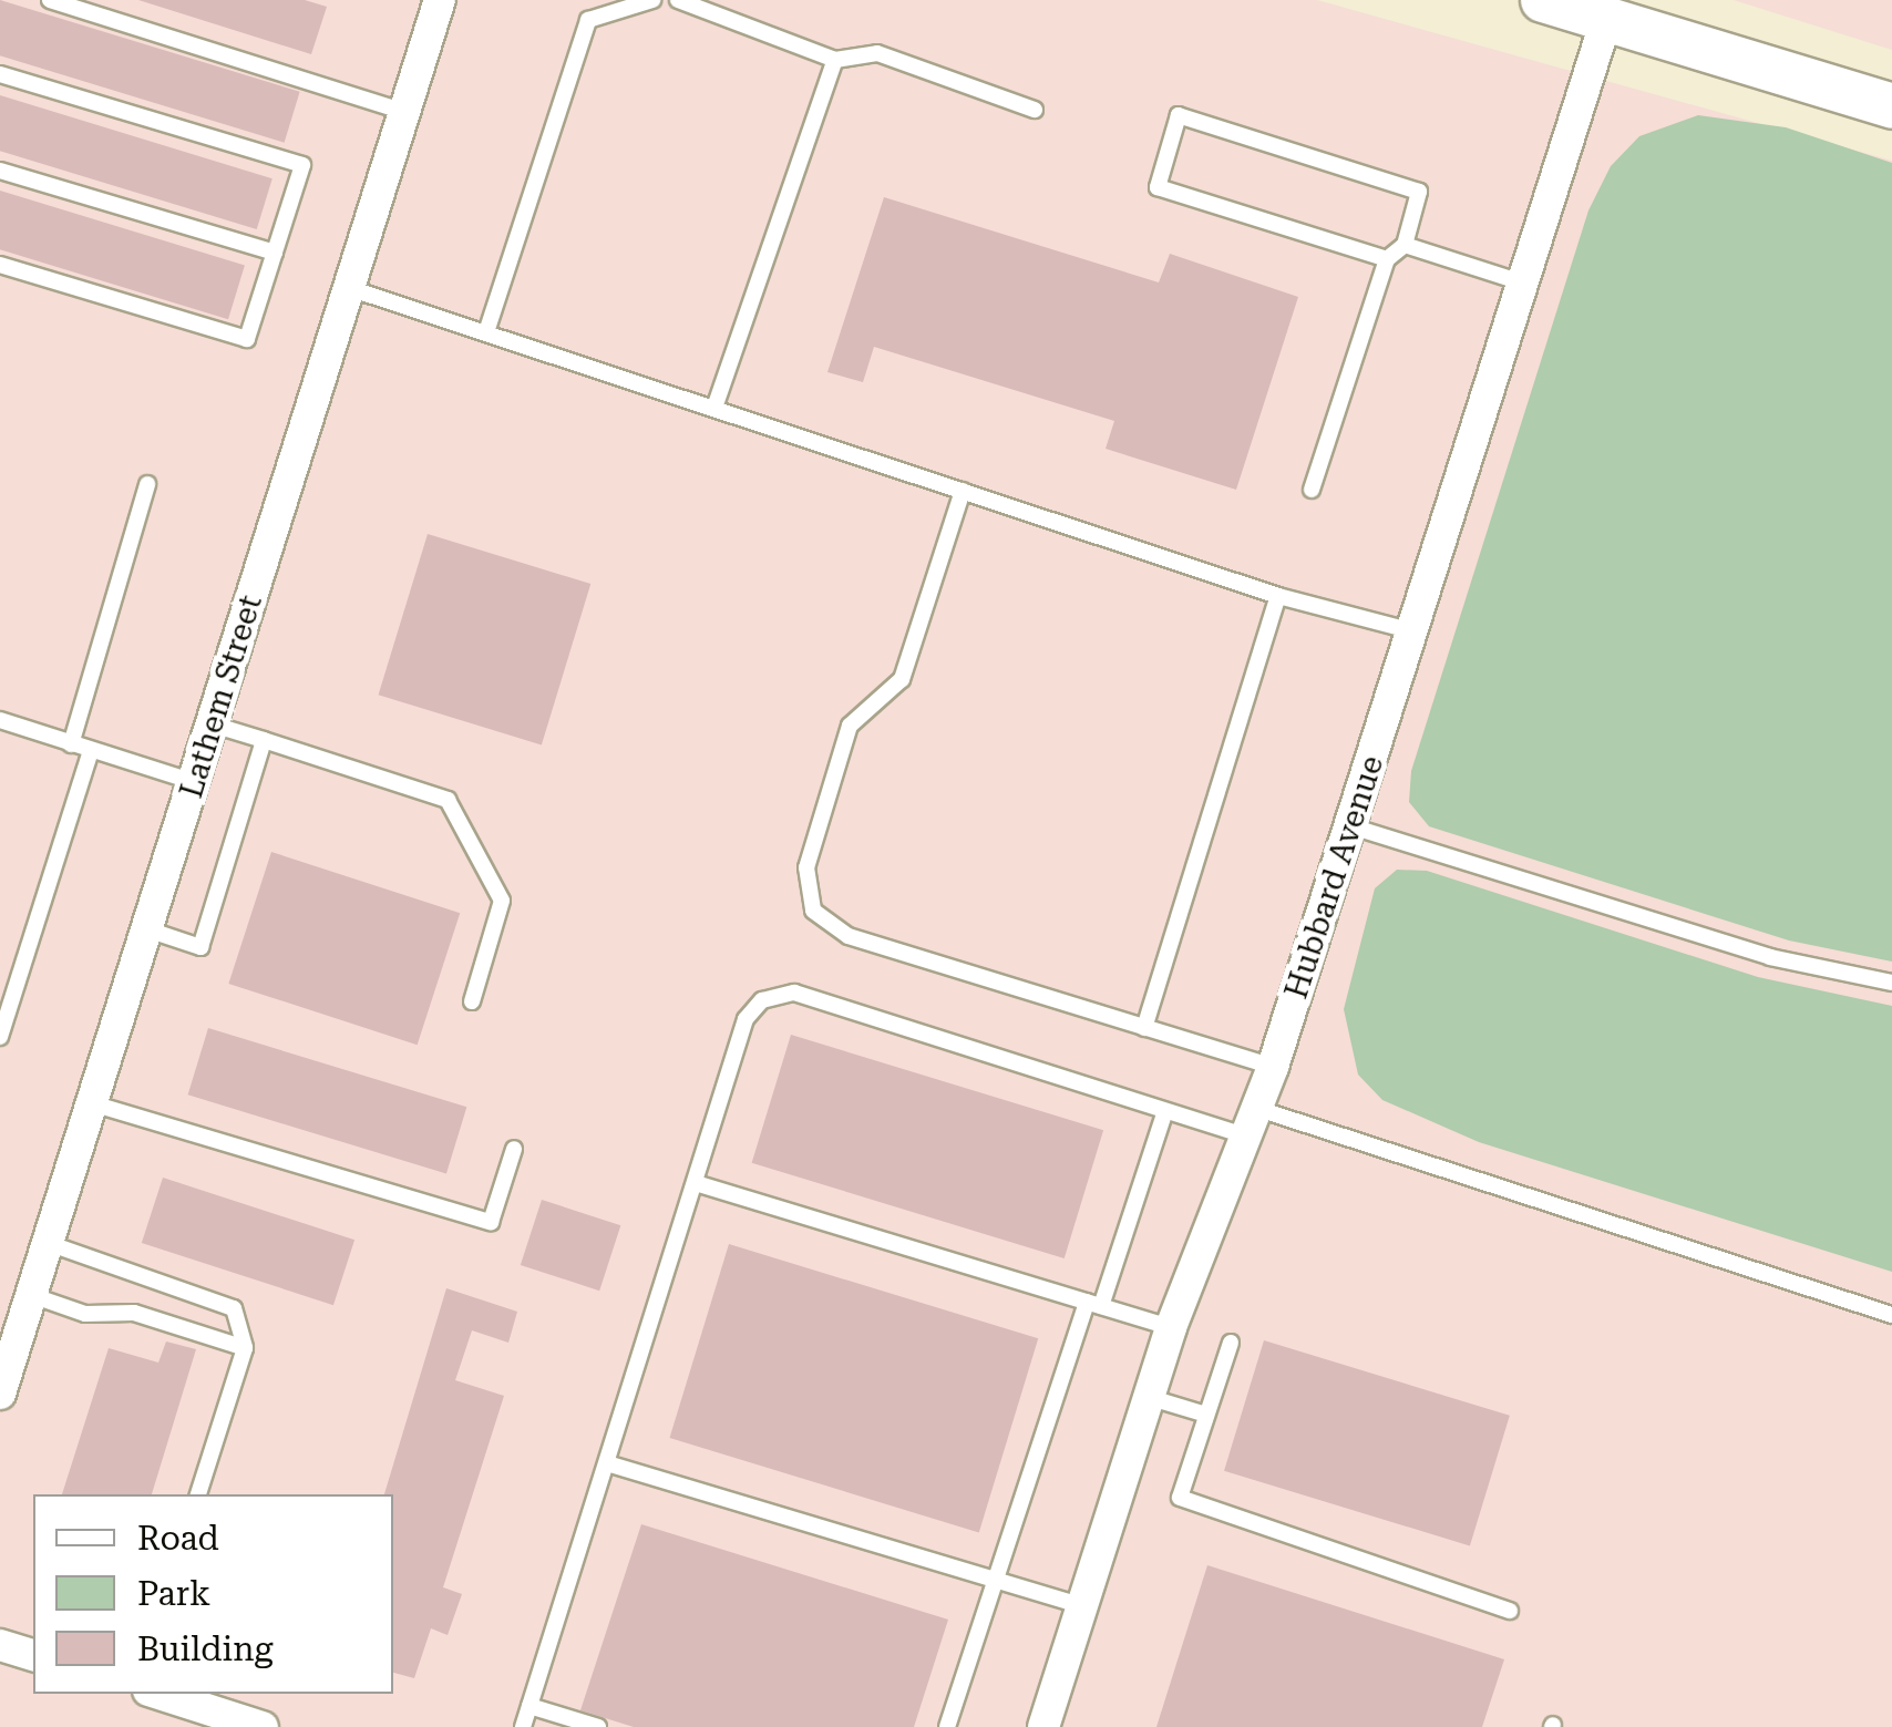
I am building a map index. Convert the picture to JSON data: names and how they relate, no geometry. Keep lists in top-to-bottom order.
{
  "streets": {
    "street": ["Lathem Street", "Hubbard Avenue"]
  },
  "legend": ["Road", "Park", "Building"]
}
